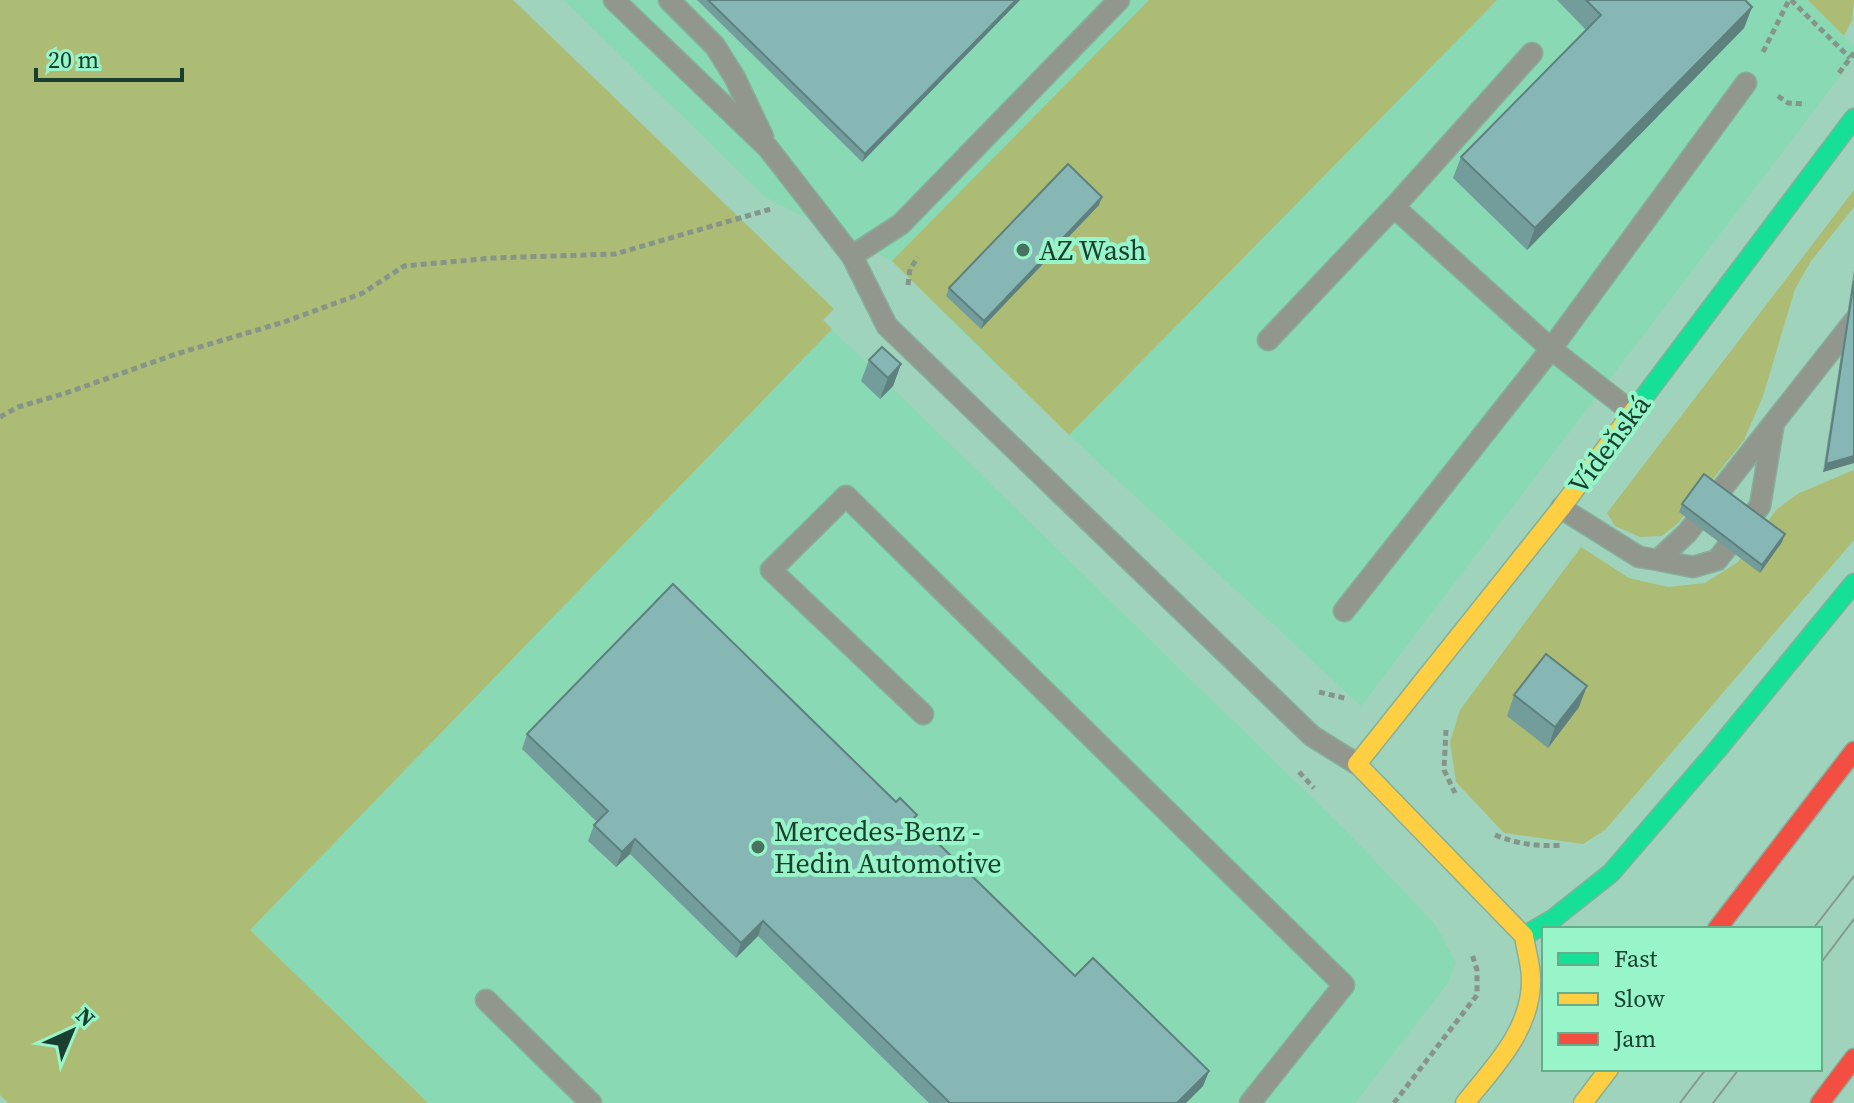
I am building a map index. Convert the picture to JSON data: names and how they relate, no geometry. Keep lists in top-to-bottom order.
{
  "streets": {
    "main road": ["Vídeňská"]
  },
  "places": ["AZ Wash", "Mercedes-Benz - Hedin Automotive"],
  "legend": ["Fast", "Slow", "Jam"],
  "scale_bar": "20 m",
  "north": "top right"
}
